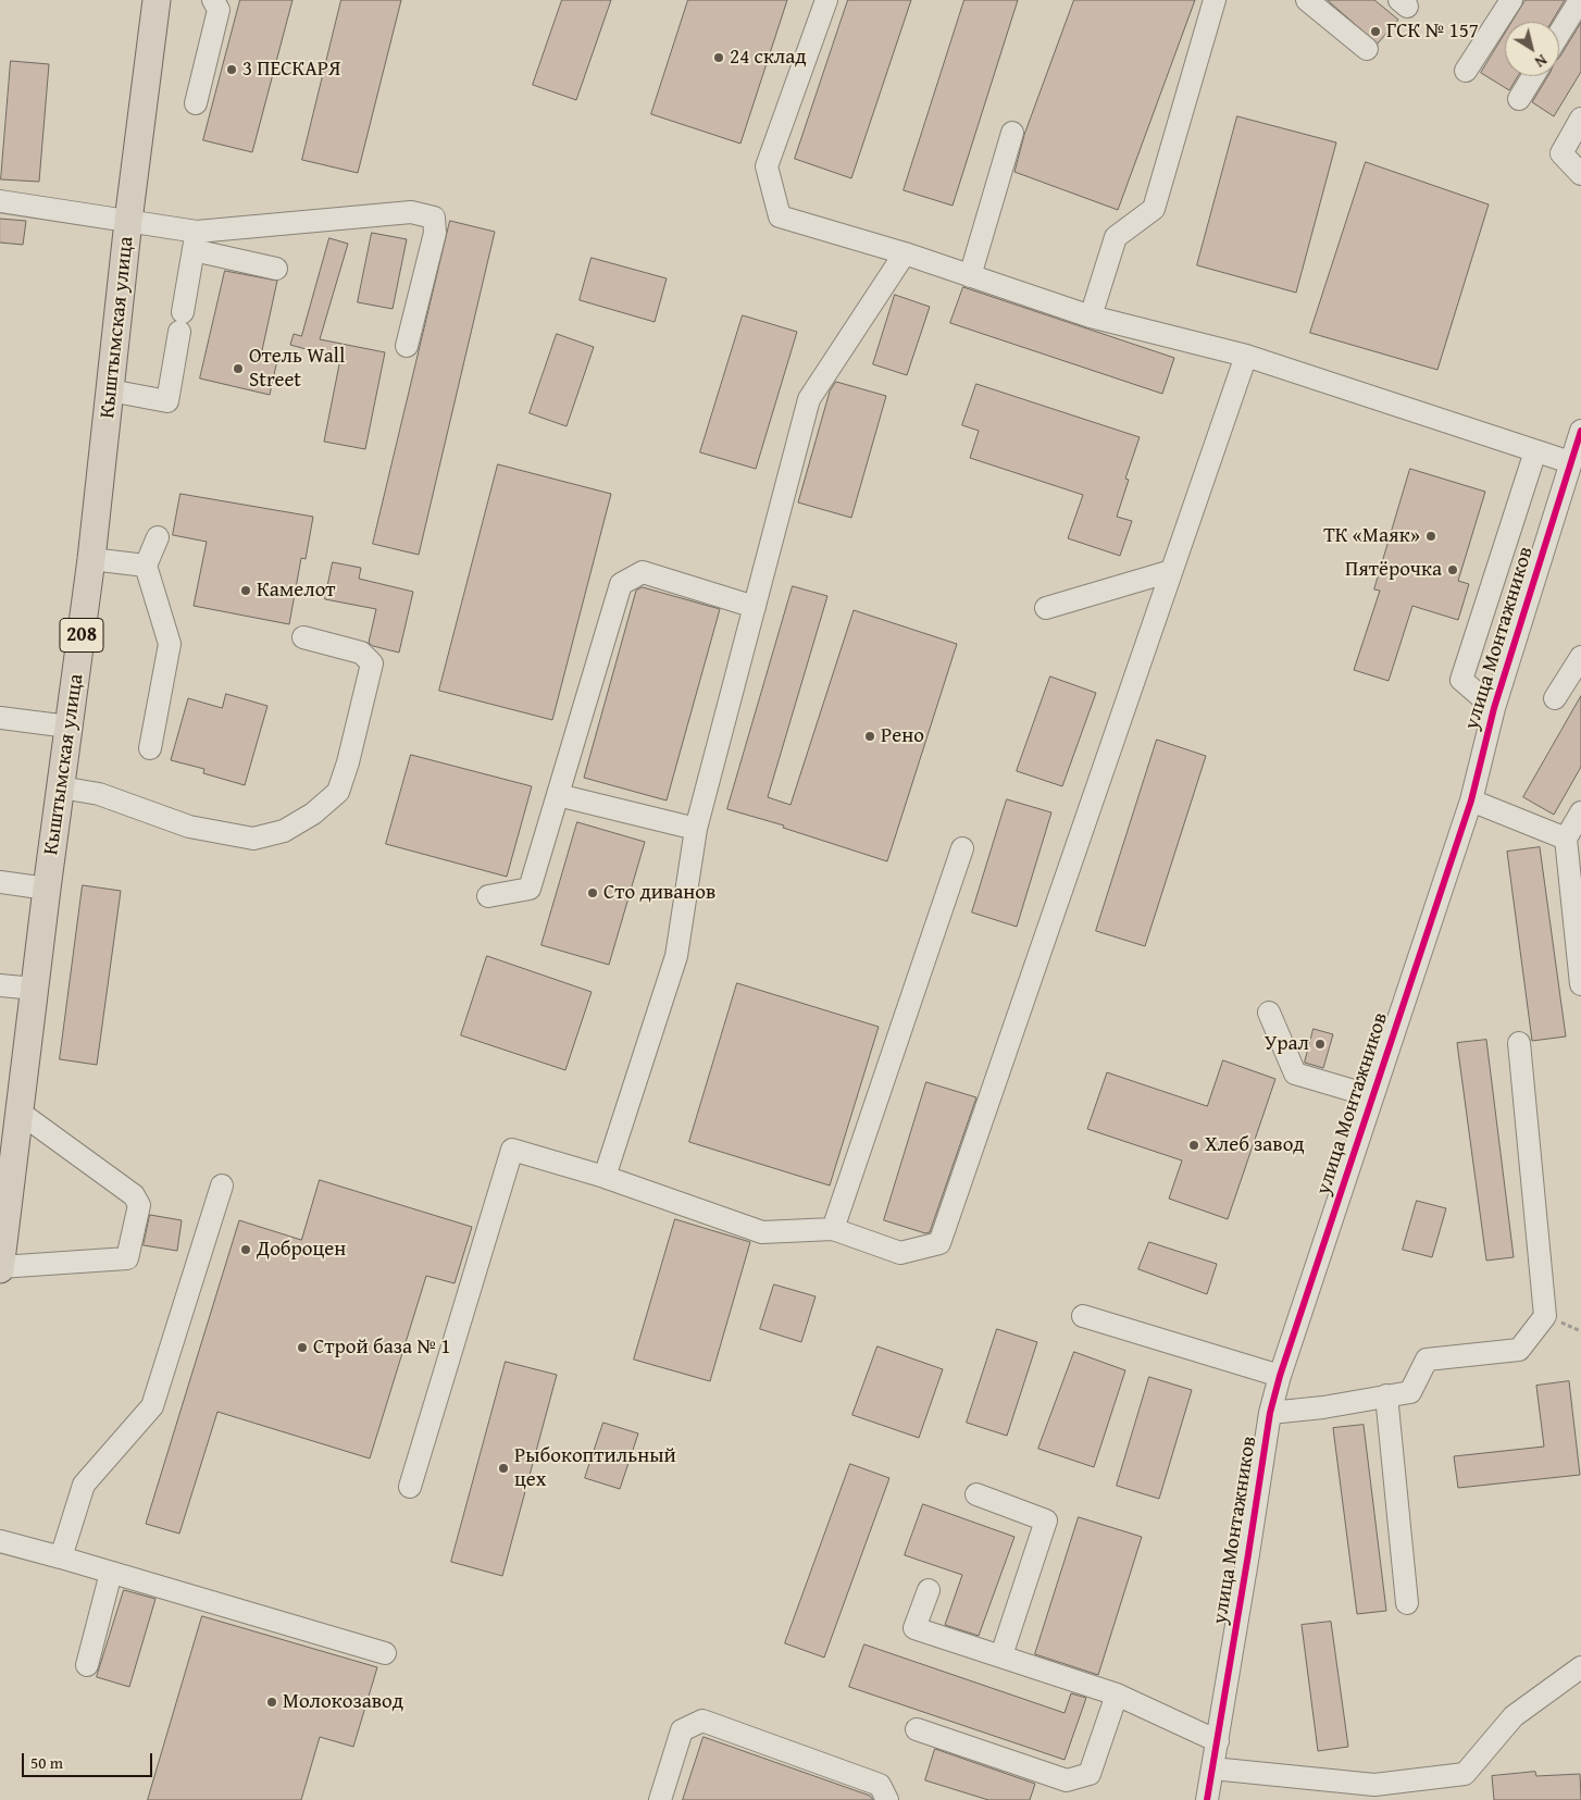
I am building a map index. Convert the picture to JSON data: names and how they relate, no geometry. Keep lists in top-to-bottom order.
{
  "streets": {
    "main road": ["Кыштымская улица", "208"],
    "street": ["улица Монтажников"]
  },
  "places": [
    "ГСК № 157",
    "24 склад",
    "3 ПЕСКАРЯ",
    "Отель Wall Street",
    "ТК «Маяк»",
    "Пятёрочка",
    "Камелот",
    "Рено",
    "Сто диванов",
    "Урал",
    "Хлеб завод",
    "Доброцен",
    "Строй база № 1",
    "Рыбокоптильный цех",
    "Молокозавод"
  ],
  "scale_bar": "50 m",
  "north": "bottom right"
}
